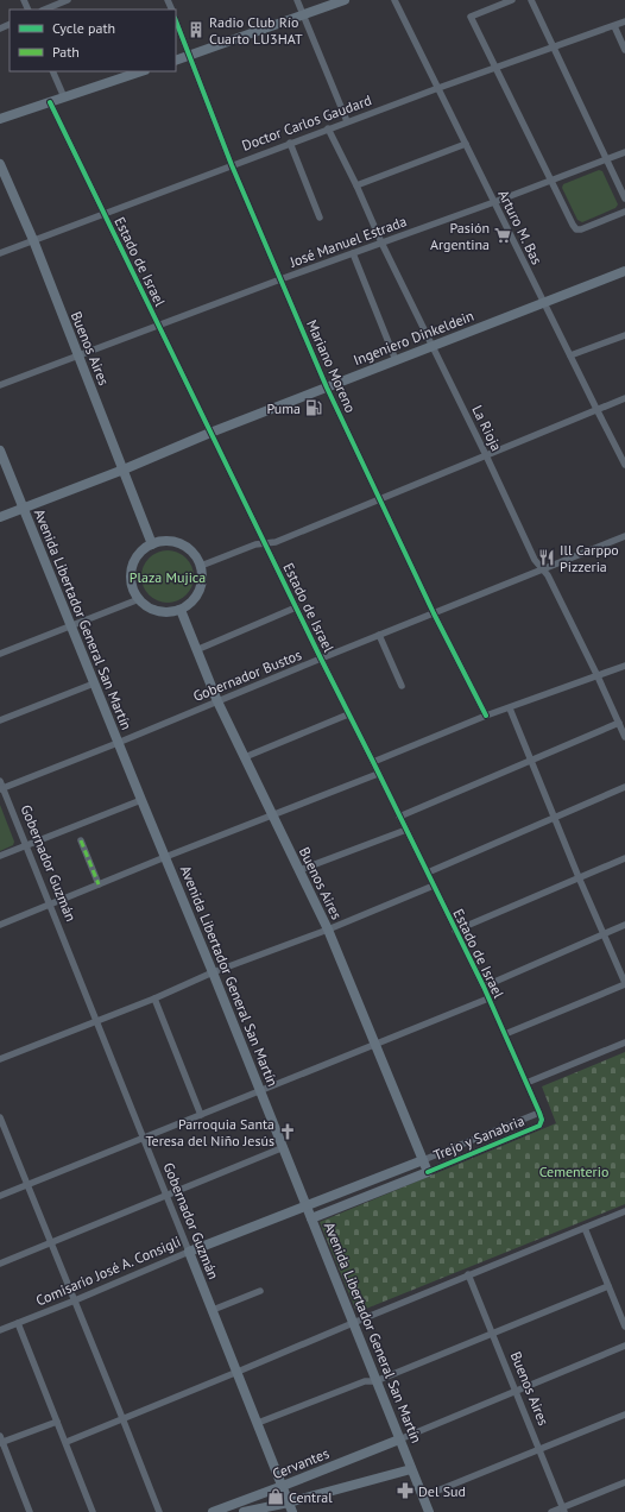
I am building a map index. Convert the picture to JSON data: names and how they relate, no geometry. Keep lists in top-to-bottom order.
{
  "streets": {
    "main road": [
      "Ingeniero Dinkeldein",
      "Buenos Aires",
      "Avenida Libertador General San Martín",
      "Gobernador Guzmán",
      "Trejo y Sanabria",
      "Comisario José A. Consigli",
      "Cervantes"
    ],
    "street": [
      "Doctor Carlos Gaudard",
      "Arturo M. Bas",
      "José Manuel Estrada",
      "Estado de Israel",
      "Mariano Moreno",
      "La Rioja",
      "Gobernador Bustos"
    ]
  },
  "crossings": [
    ["Doctor Carlos Gaudard", "Arturo M. Bas"],
    ["Doctor Carlos Gaudard", "Estado de Israel"],
    ["Doctor Carlos Gaudard", "Buenos Aires"],
    ["Doctor Carlos Gaudard", "Mariano Moreno"],
    ["Doctor Carlos Gaudard", "La Rioja"],
    ["Arturo M. Bas", "José Manuel Estrada"],
    ["Arturo M. Bas", "Ingeniero Dinkeldein"],
    ["José Manuel Estrada", "Estado de Israel"],
    ["José Manuel Estrada", "Buenos Aires"],
    ["José Manuel Estrada", "Mariano Moreno"],
    ["José Manuel Estrada", "La Rioja"],
    ["Estado de Israel", "Ingeniero Dinkeldein"],
    ["Estado de Israel", "Gobernador Bustos"],
    ["Estado de Israel", "Trejo y Sanabria"],
    ["Ingeniero Dinkeldein", "Buenos Aires"],
    ["Ingeniero Dinkeldein", "Mariano Moreno"],
    ["Ingeniero Dinkeldein", "La Rioja"],
    ["Ingeniero Dinkeldein", "Avenida Libertador General San Martín"],
    ["Buenos Aires", "Gobernador Bustos"],
    ["Buenos Aires", "Trejo y Sanabria"],
    ["Mariano Moreno", "Gobernador Bustos"],
    ["La Rioja", "Gobernador Bustos"],
    ["Avenida Libertador General San Martín", "Gobernador Bustos"],
    ["Avenida Libertador General San Martín", "Trejo y Sanabria"],
    ["Avenida Libertador General San Martín", "Comisario José A. Consigli"],
    ["Avenida Libertador General San Martín", "Cervantes"],
    ["Gobernador Bustos", "Gobernador Guzmán"],
    ["Gobernador Guzmán", "Comisario José A. Consigli"],
    ["Gobernador Guzmán", "Cervantes"],
    ["Trejo y Sanabria", "Comisario José A. Consigli"]
  ],
  "parks": ["Plaza Mujica", "Cementerio"],
  "places": {
    "building": ["Radio Club Río Cuarto LU3HAT"],
    "supermarket": ["Pasión Argentina"],
    "fuel station": ["Puma"],
    "restaurant": ["Ill Carppo Pizzeria"],
    "church": ["Parroquia Santa Teresa del Niño Jesús"],
    "pharmacy": ["Del Sud"],
    "shop": ["Central"]
  },
  "legend": ["Cycle path", "Path"]
}
